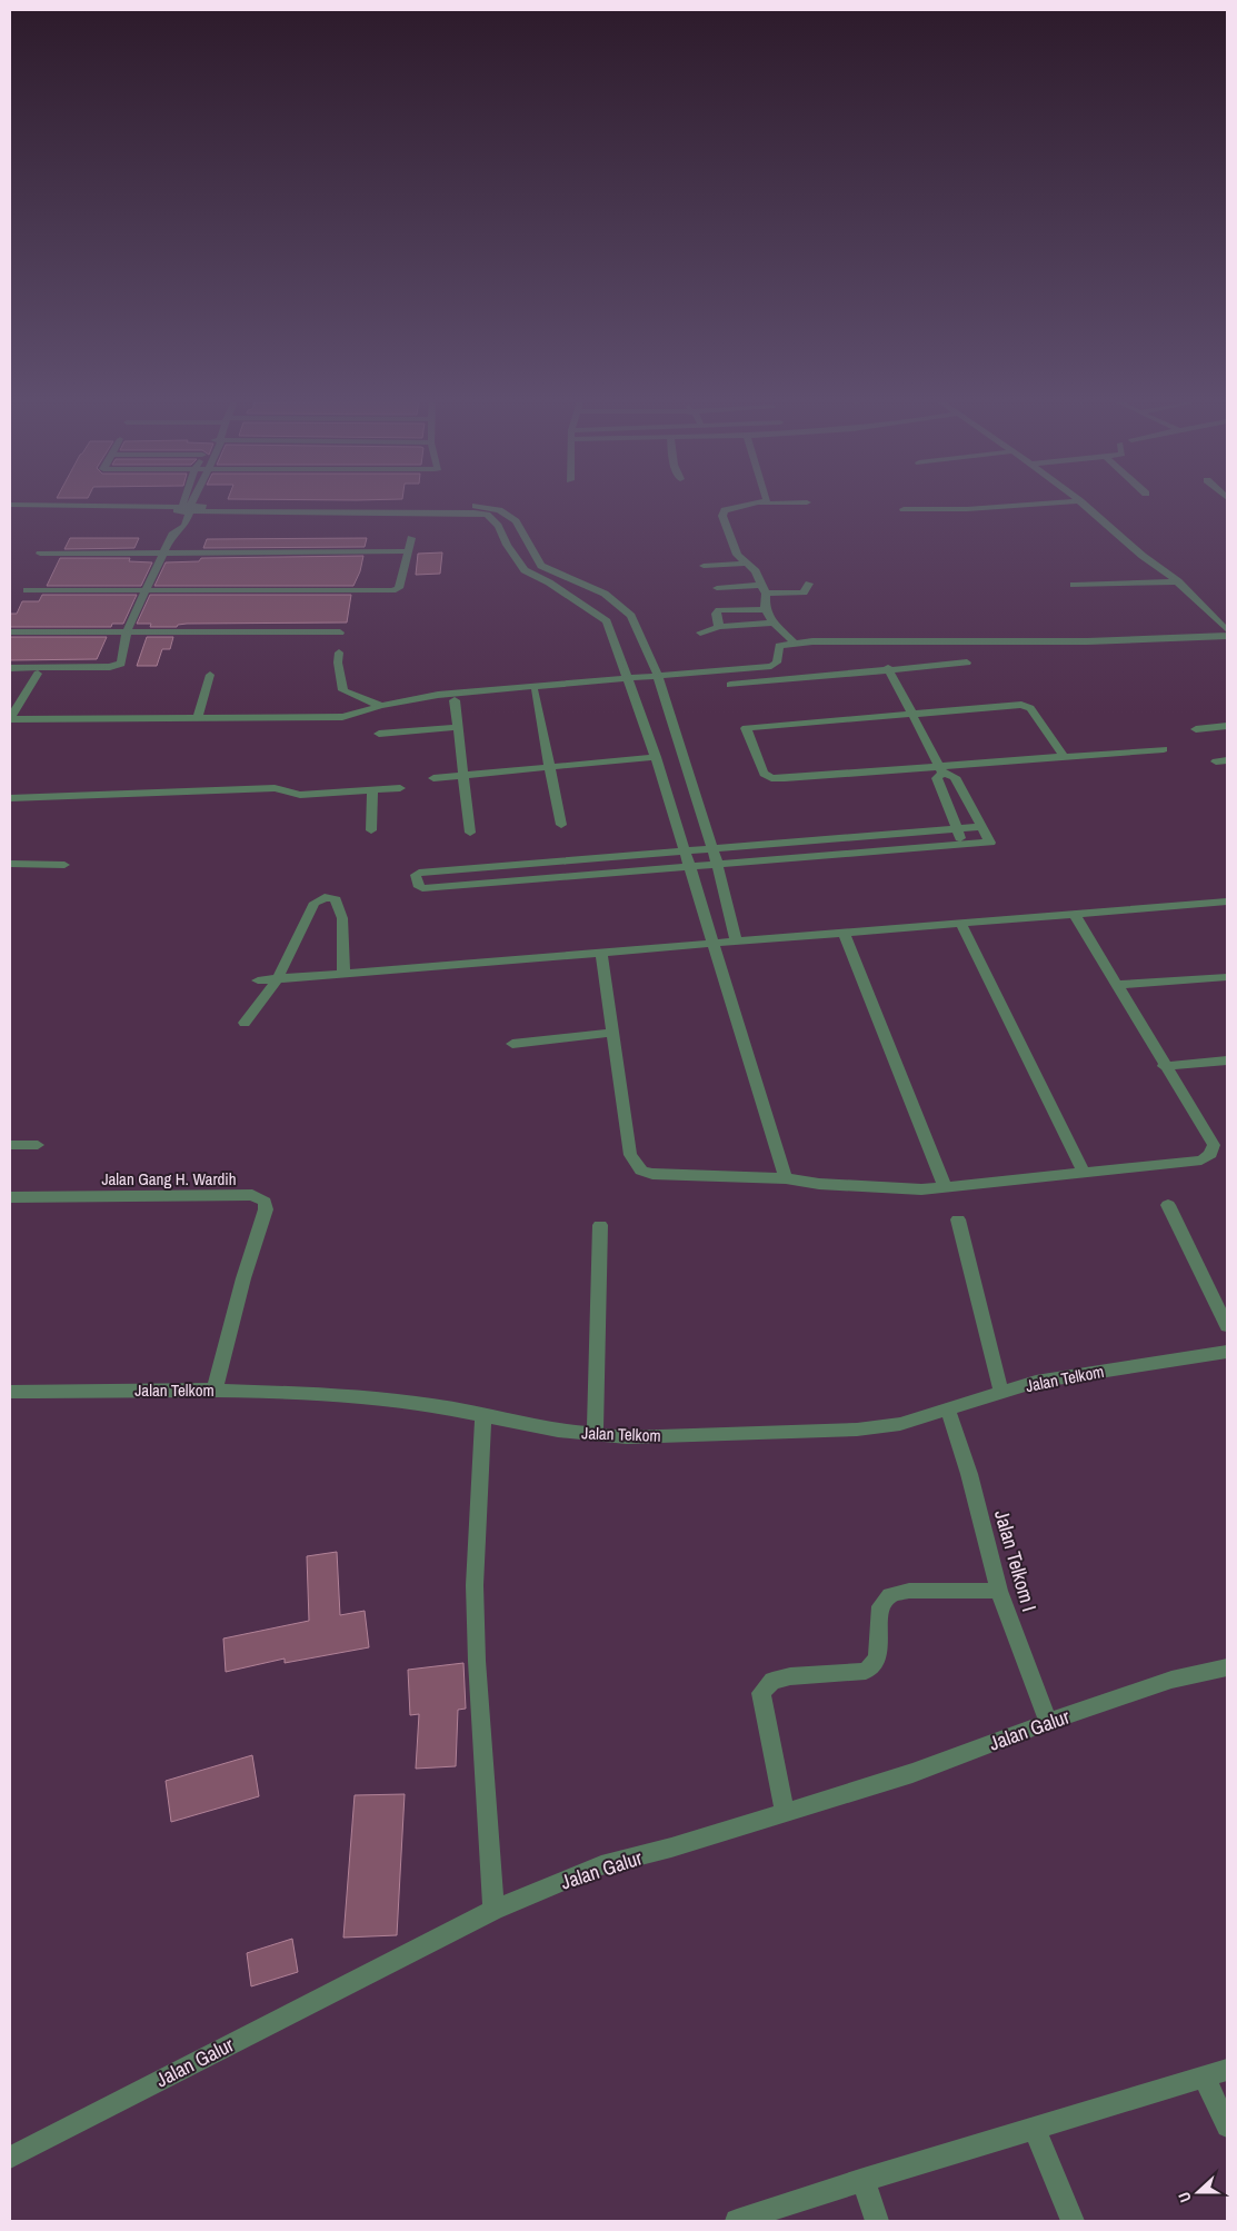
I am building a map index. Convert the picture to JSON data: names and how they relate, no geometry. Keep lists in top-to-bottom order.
{
  "streets": {
    "street": [
      "Jalan Gang H. Wardih",
      "Jalan Telkom",
      "Jalan Telkom I",
      "Jalan Galur"
    ]
  },
  "crossings": [
    ["Jalan Gang H. Wardih", "Jalan Telkom"],
    ["Jalan Telkom", "Jalan Telkom I"],
    ["Jalan Telkom I", "Jalan Galur"]
  ],
  "north": "left"
}
